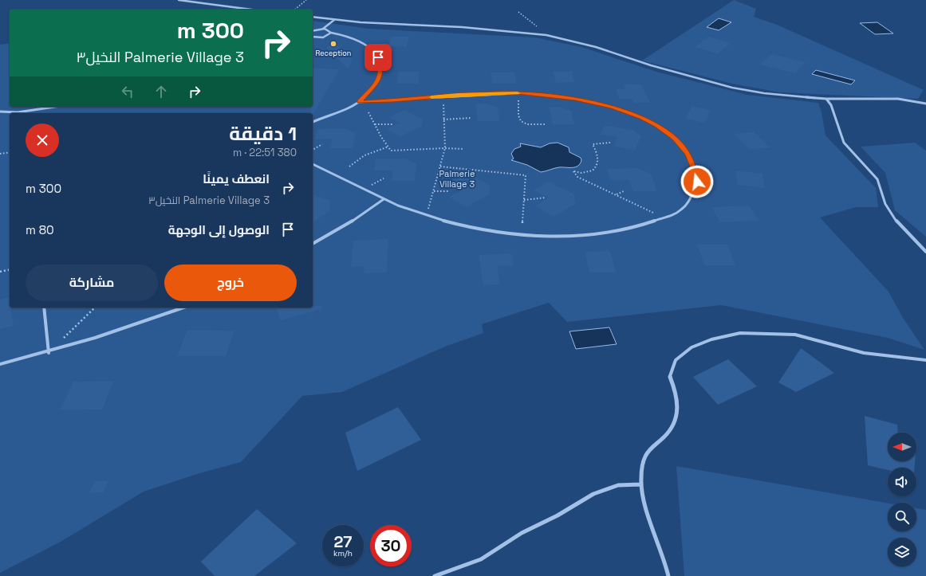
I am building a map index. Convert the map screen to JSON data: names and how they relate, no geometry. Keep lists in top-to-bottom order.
{
  "parks": ["Palmerie Village 3"],
  "places": ["Reception"],
  "north": "left",
  "page": {
    "turn": ["300 m", "Palmerie Village 3 النخيل٣"],
    "heading": ["1 دقيقة", "380 m · 22:51"],
    "list": [
      {
        "name": "انعطف يمينًا",
        "note": "Palmerie Village 3 النخيل٣",
        "value": "300 m"
      },
      {
        "name": "الوصول إلى الوجهة",
        "value": "80 m"
      }
    ],
    "buttons": ["خروج", "مشاركة"],
    "speed": "27 km/h",
    "limit": "30"
  }
}
